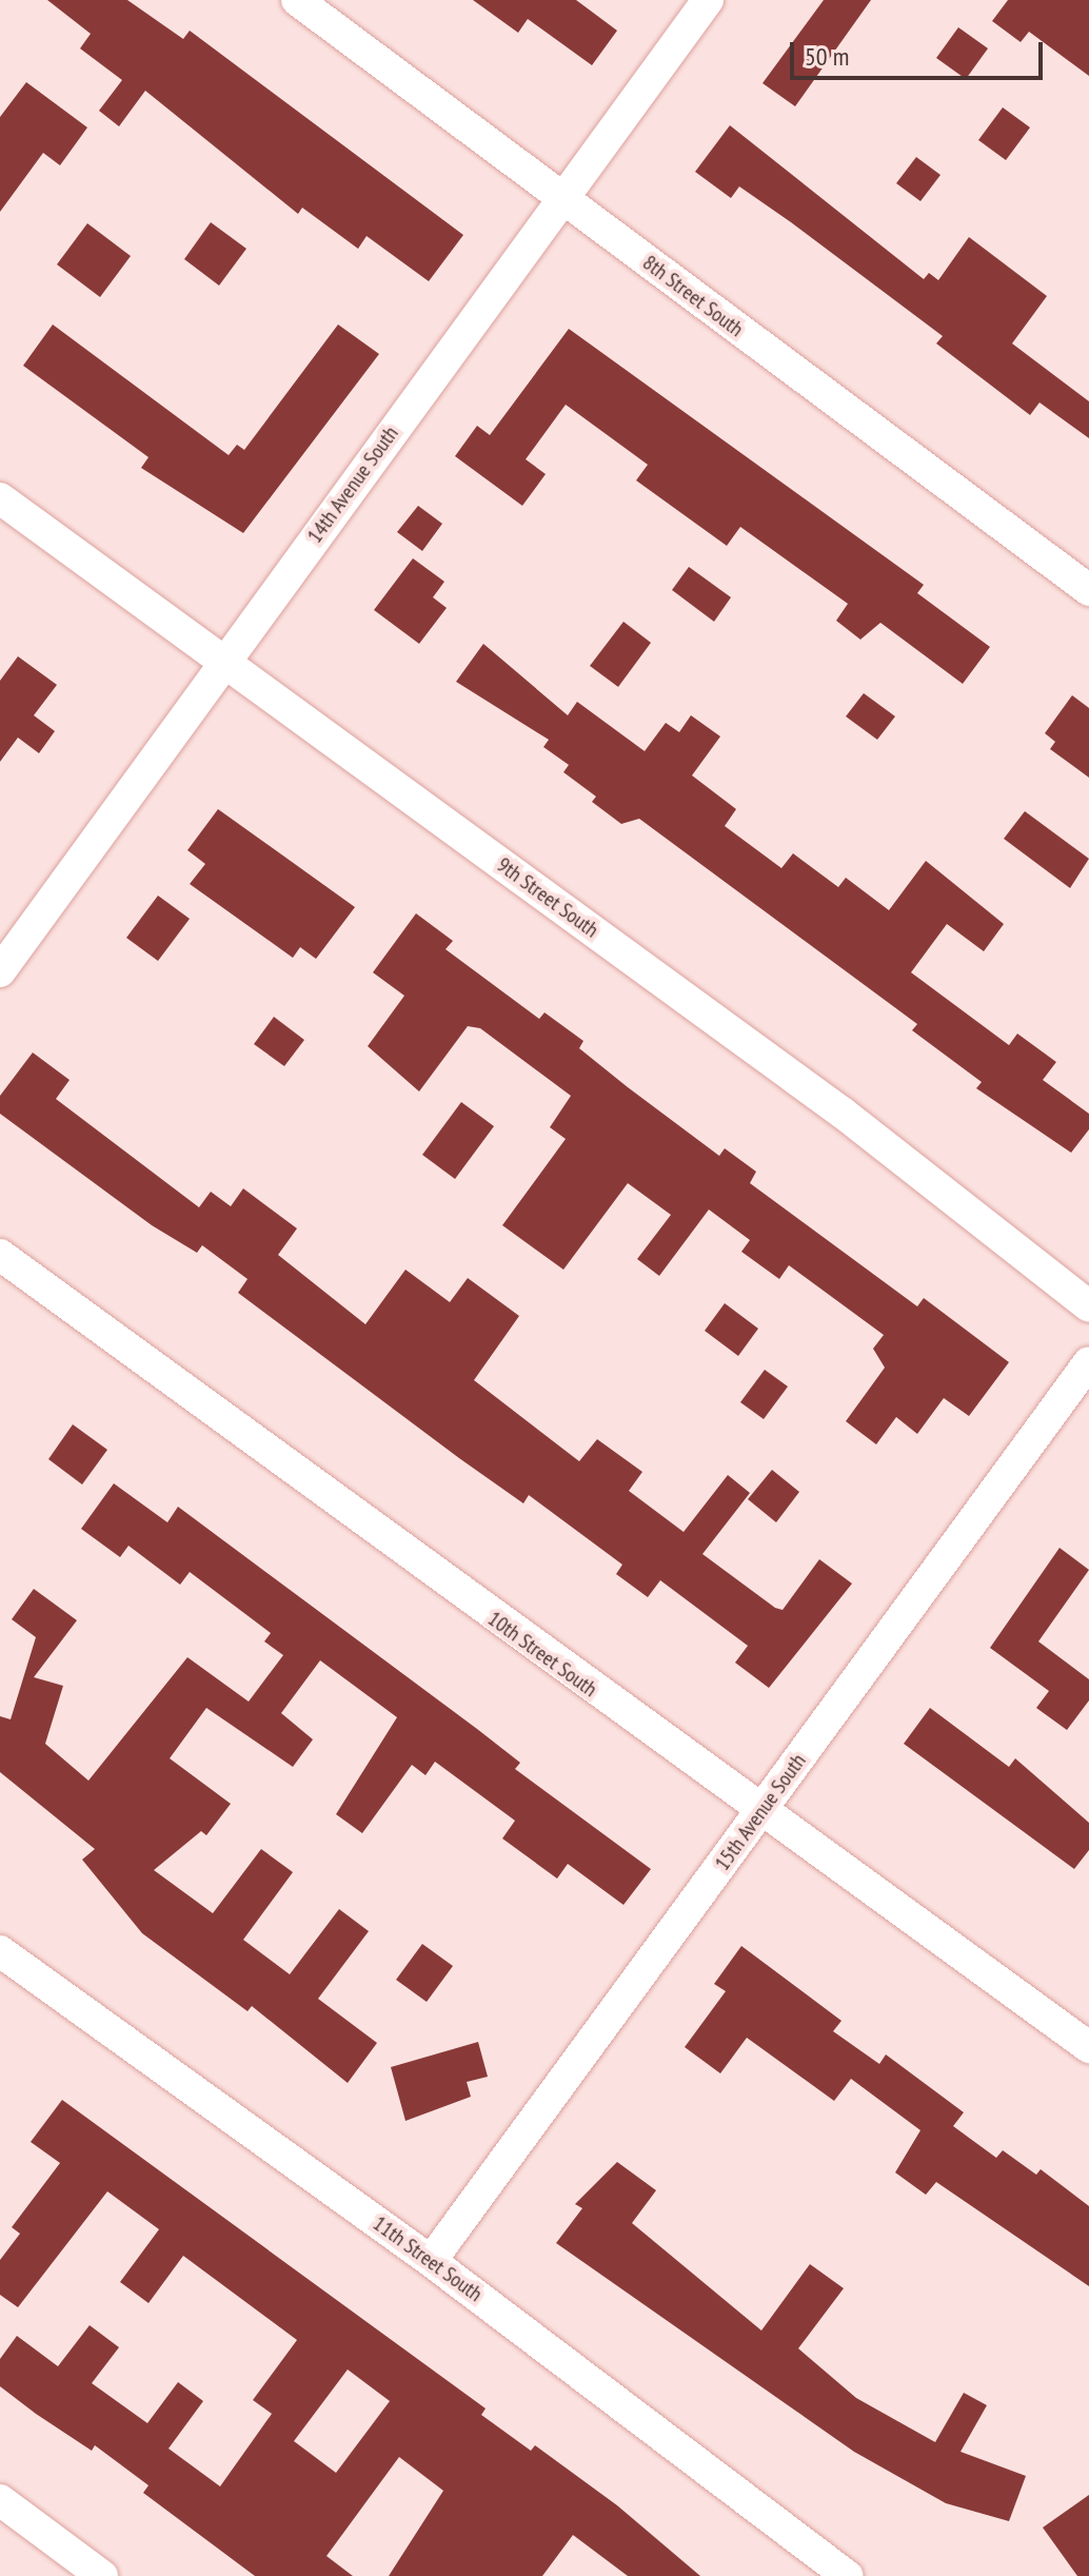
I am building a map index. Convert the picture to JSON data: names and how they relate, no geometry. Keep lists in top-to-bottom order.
{
  "streets": {
    "street": [
      "8th Street South",
      "14th Avenue South",
      "9th Street South",
      "10th Street South",
      "15th Avenue South",
      "11th Street South"
    ]
  },
  "crossings": [
    ["8th Street South", "14th Avenue South"],
    ["14th Avenue South", "9th Street South"],
    ["10th Street South", "15th Avenue South"],
    ["15th Avenue South", "11th Street South"]
  ],
  "scale_bar": "50 m"
}
